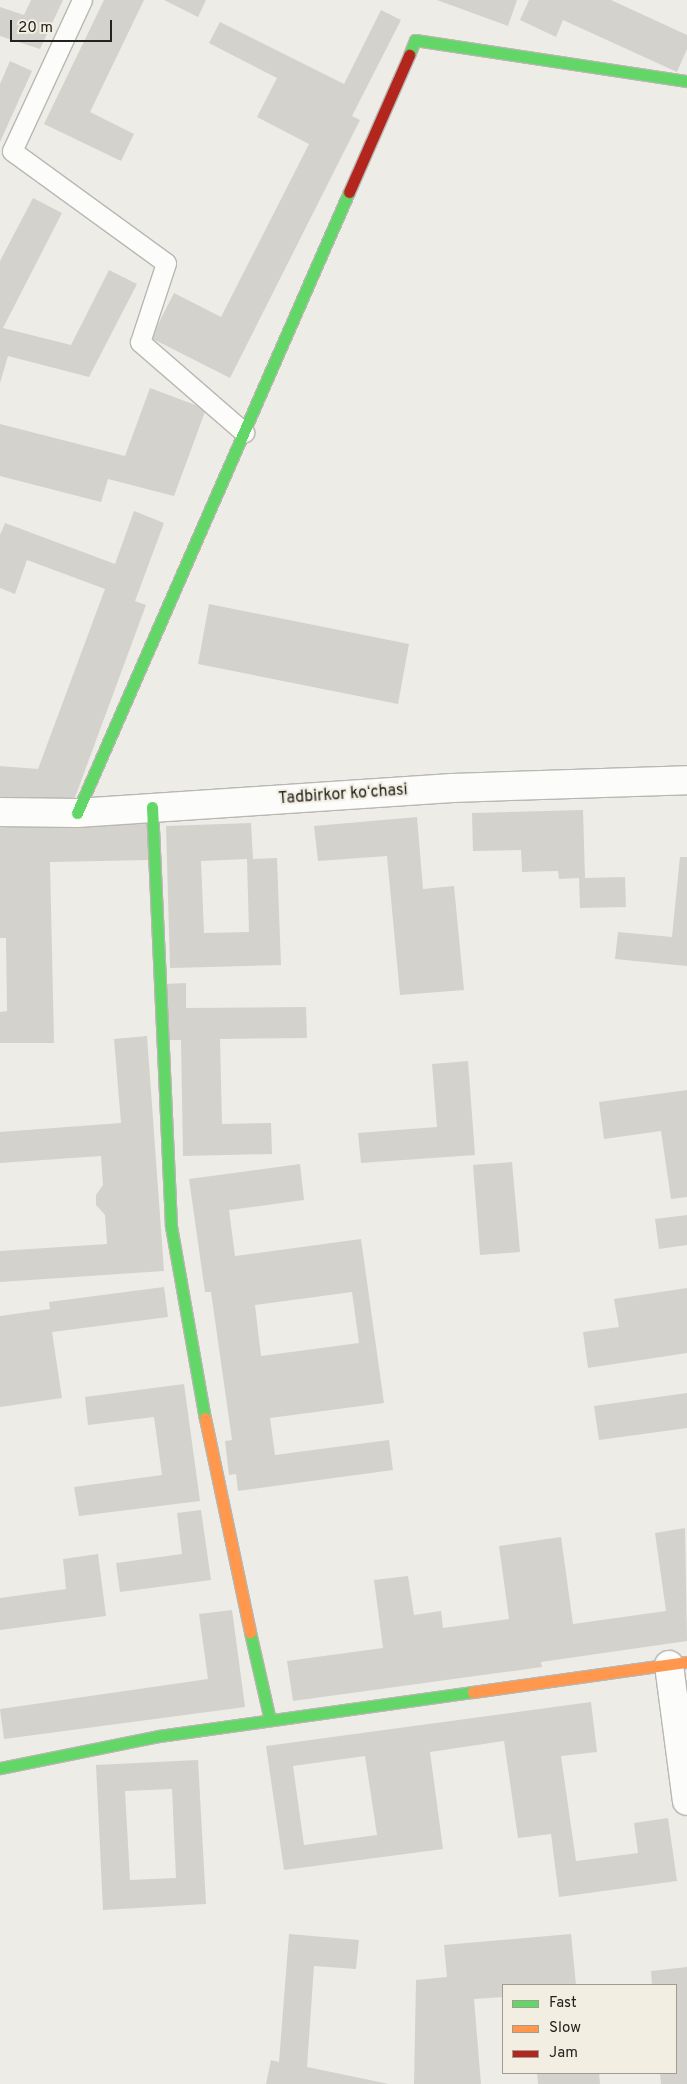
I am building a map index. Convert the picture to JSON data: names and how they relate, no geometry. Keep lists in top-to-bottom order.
{
  "streets": {
    "street": ["Tadbirkor koʻchasi"]
  },
  "legend": ["Fast", "Slow", "Jam"],
  "scale_bar": "20 m"
}
